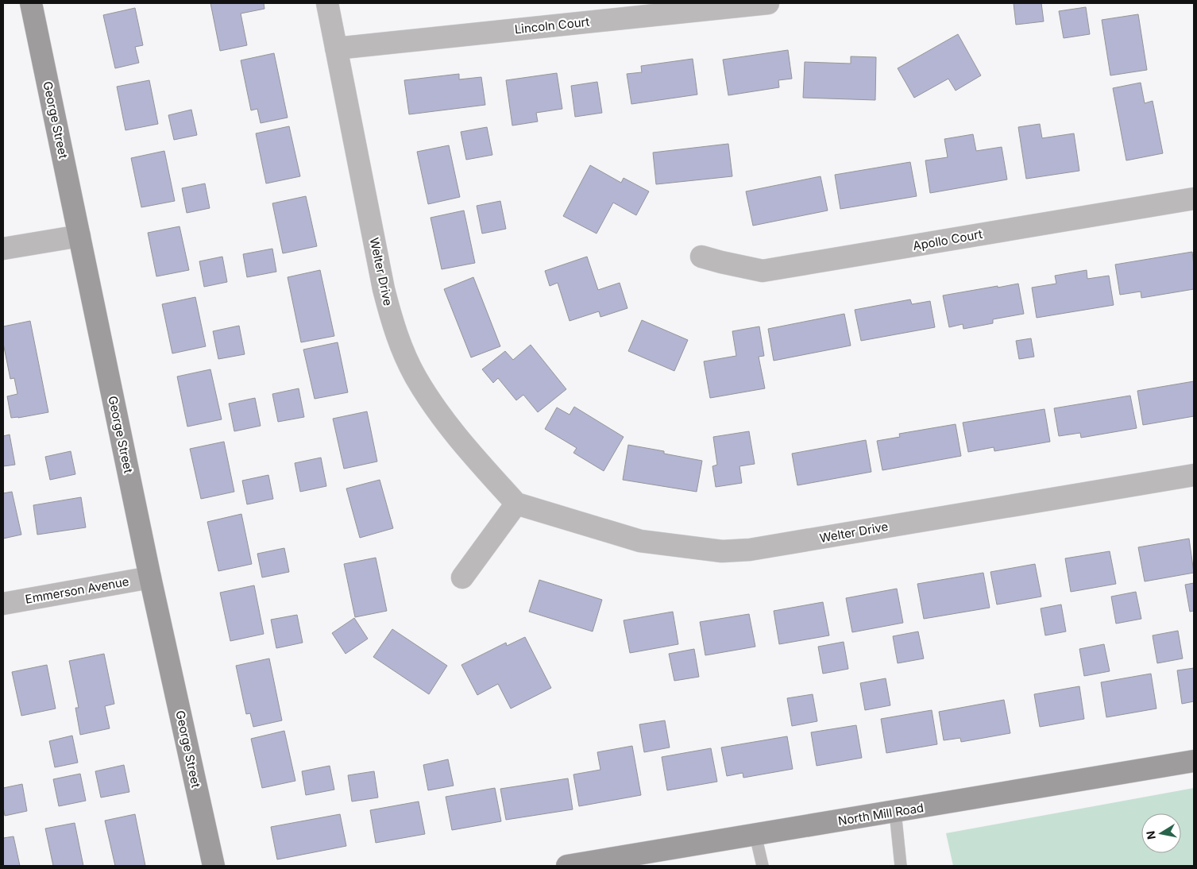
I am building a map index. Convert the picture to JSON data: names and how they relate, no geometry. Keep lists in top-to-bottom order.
{
  "streets": {
    "street": [
      "Lincoln Court",
      "George Street",
      "Apollo Court",
      "Welter Drive",
      "Emmerson Avenue",
      "North Mill Road"
    ]
  },
  "crossings": [
    ["Lincoln Court", "Welter Drive"],
    ["George Street", "Emmerson Avenue"]
  ],
  "north": "left"
}
